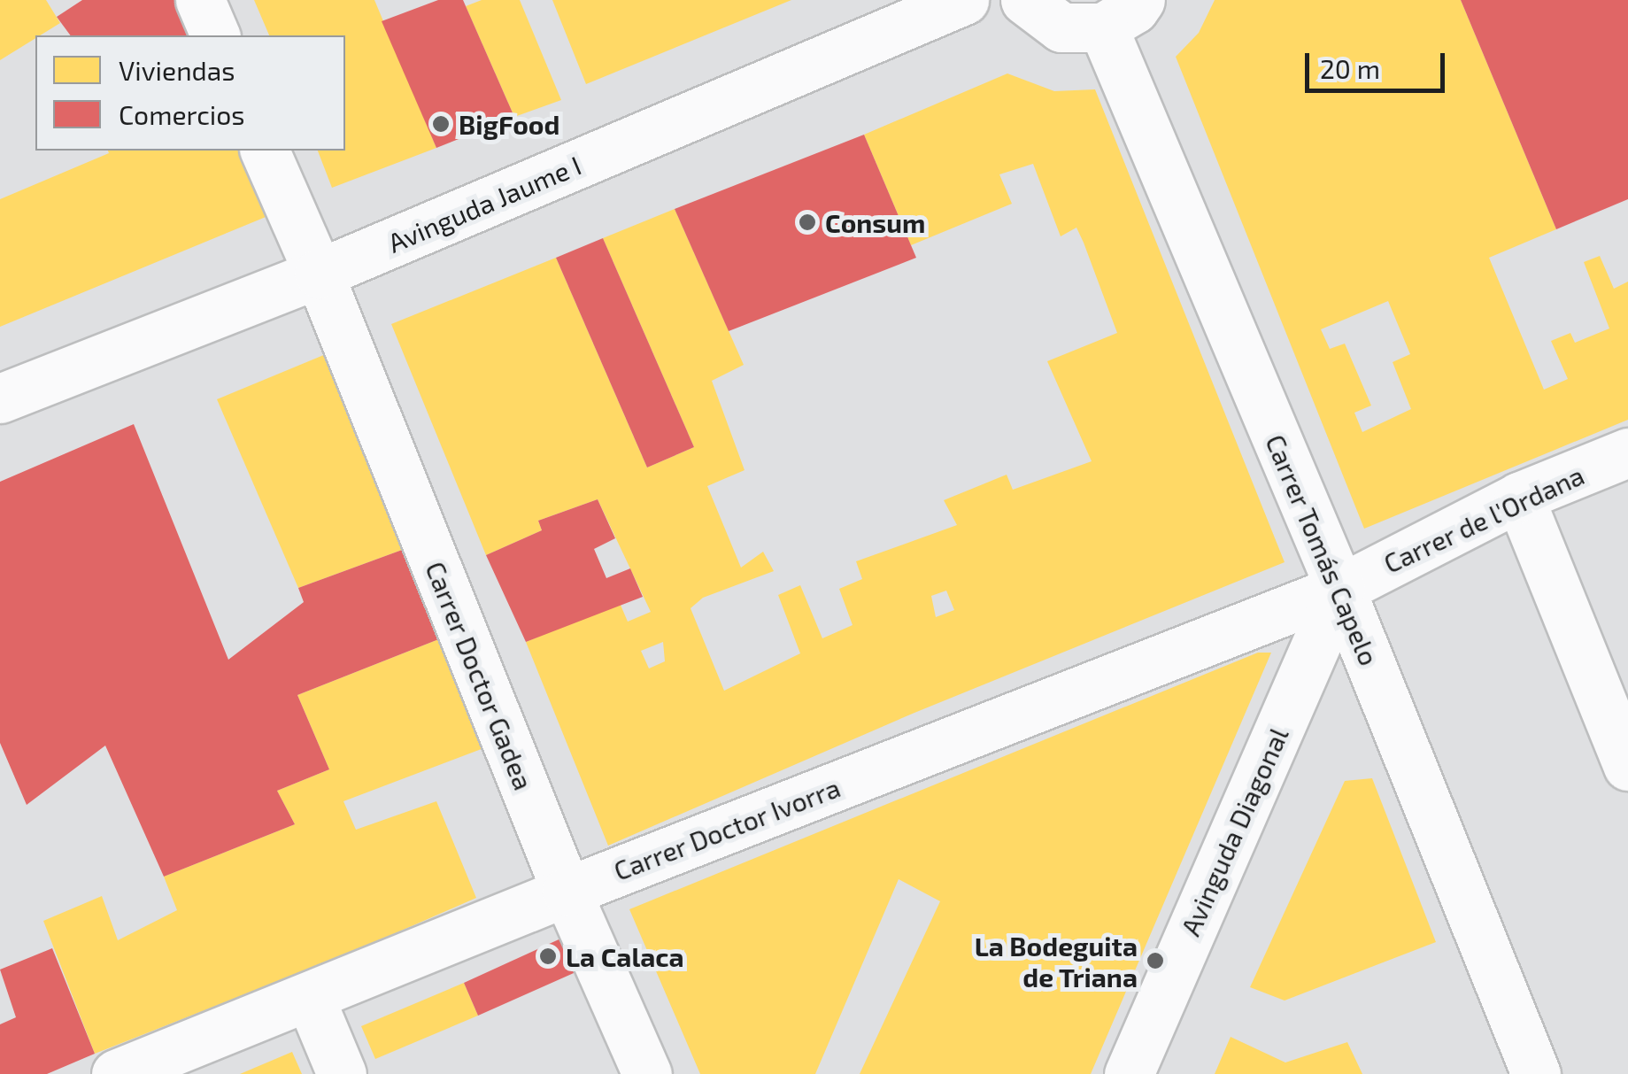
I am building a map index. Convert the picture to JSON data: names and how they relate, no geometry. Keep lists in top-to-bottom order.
{
  "streets": {
    "street": [
      "Avinguda Jaume I",
      "Carrer de l'Ordana",
      "Carrer Tomás Capelo",
      "Carrer Doctor Gadea",
      "Carrer Doctor Ivorra",
      "Avinguda Diagonal"
    ]
  },
  "crossings": [
    ["Avinguda Jaume I", "Carrer Doctor Gadea"],
    ["Carrer de l'Ordana", "Carrer Tomás Capelo"],
    ["Carrer de l'Ordana", "Carrer Doctor Ivorra"],
    ["Carrer de l'Ordana", "Avinguda Diagonal"],
    ["Carrer Tomás Capelo", "Carrer Doctor Ivorra"],
    ["Carrer Tomás Capelo", "Avinguda Diagonal"],
    ["Carrer Doctor Gadea", "Carrer Doctor Ivorra"],
    ["Carrer Doctor Ivorra", "Avinguda Diagonal"]
  ],
  "places": [
    "BigFood",
    "Consum",
    "La Calaca",
    "La Bodeguita de Triana"
  ],
  "legend": ["Viviendas", "Comercios"],
  "scale_bar": "20 m"
}
